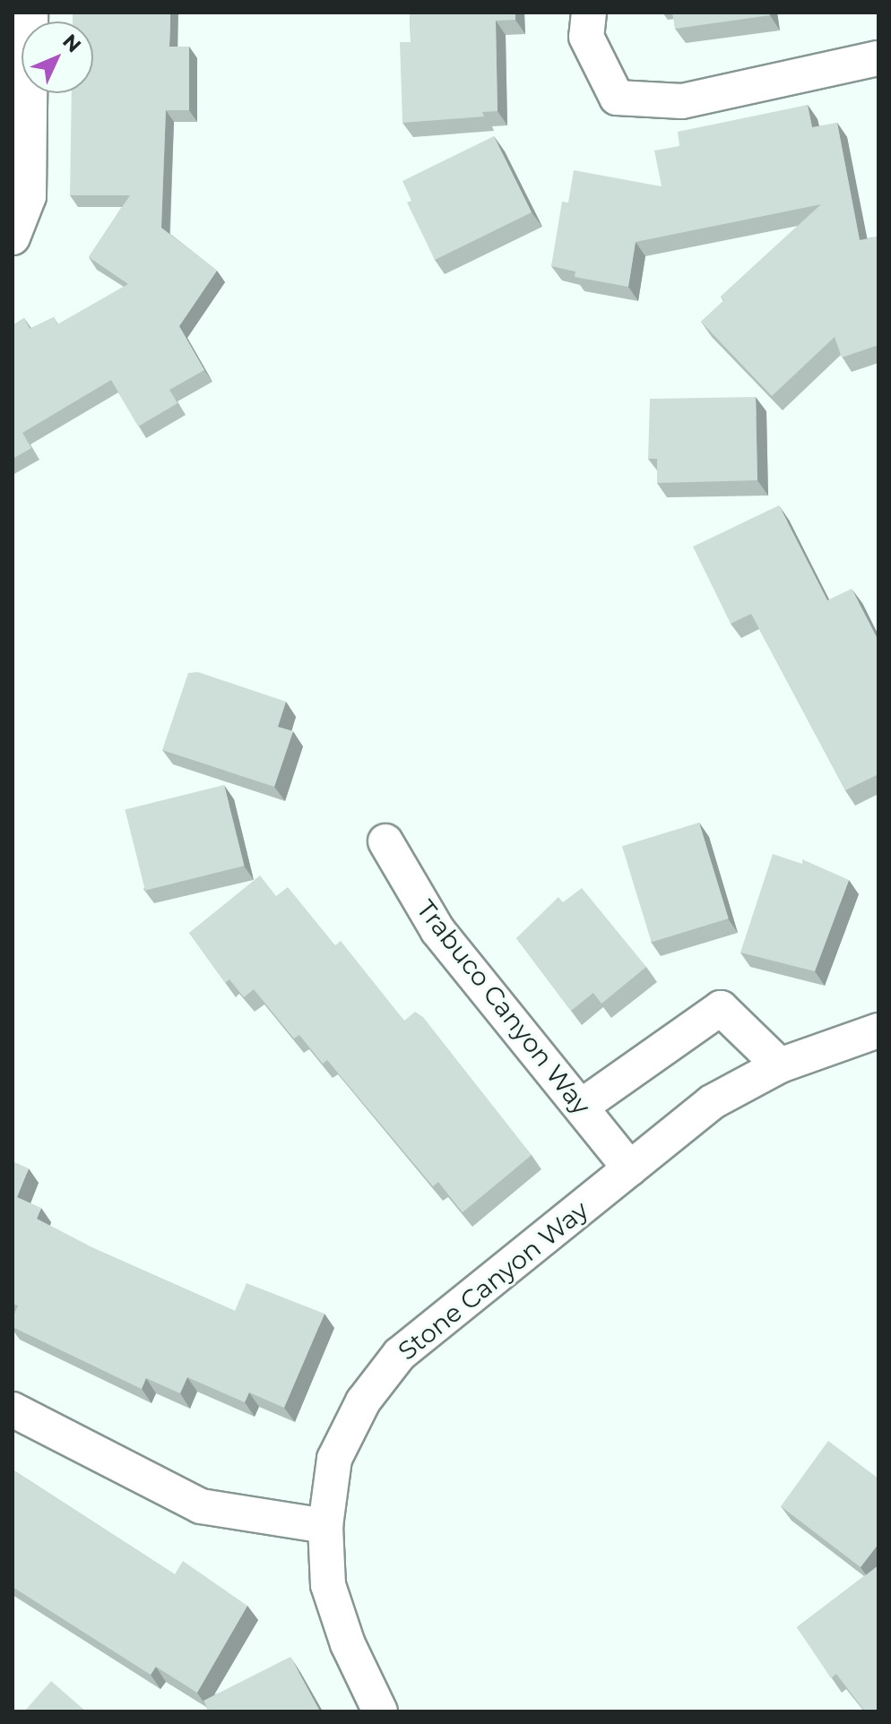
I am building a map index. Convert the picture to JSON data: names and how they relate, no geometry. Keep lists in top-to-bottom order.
{
  "streets": {
    "street": ["Trabuco Canyon Way", "Stone Canyon Way"]
  },
  "crossings": [
    ["Trabuco Canyon Way", "Stone Canyon Way"]
  ],
  "north": "top right"
}
